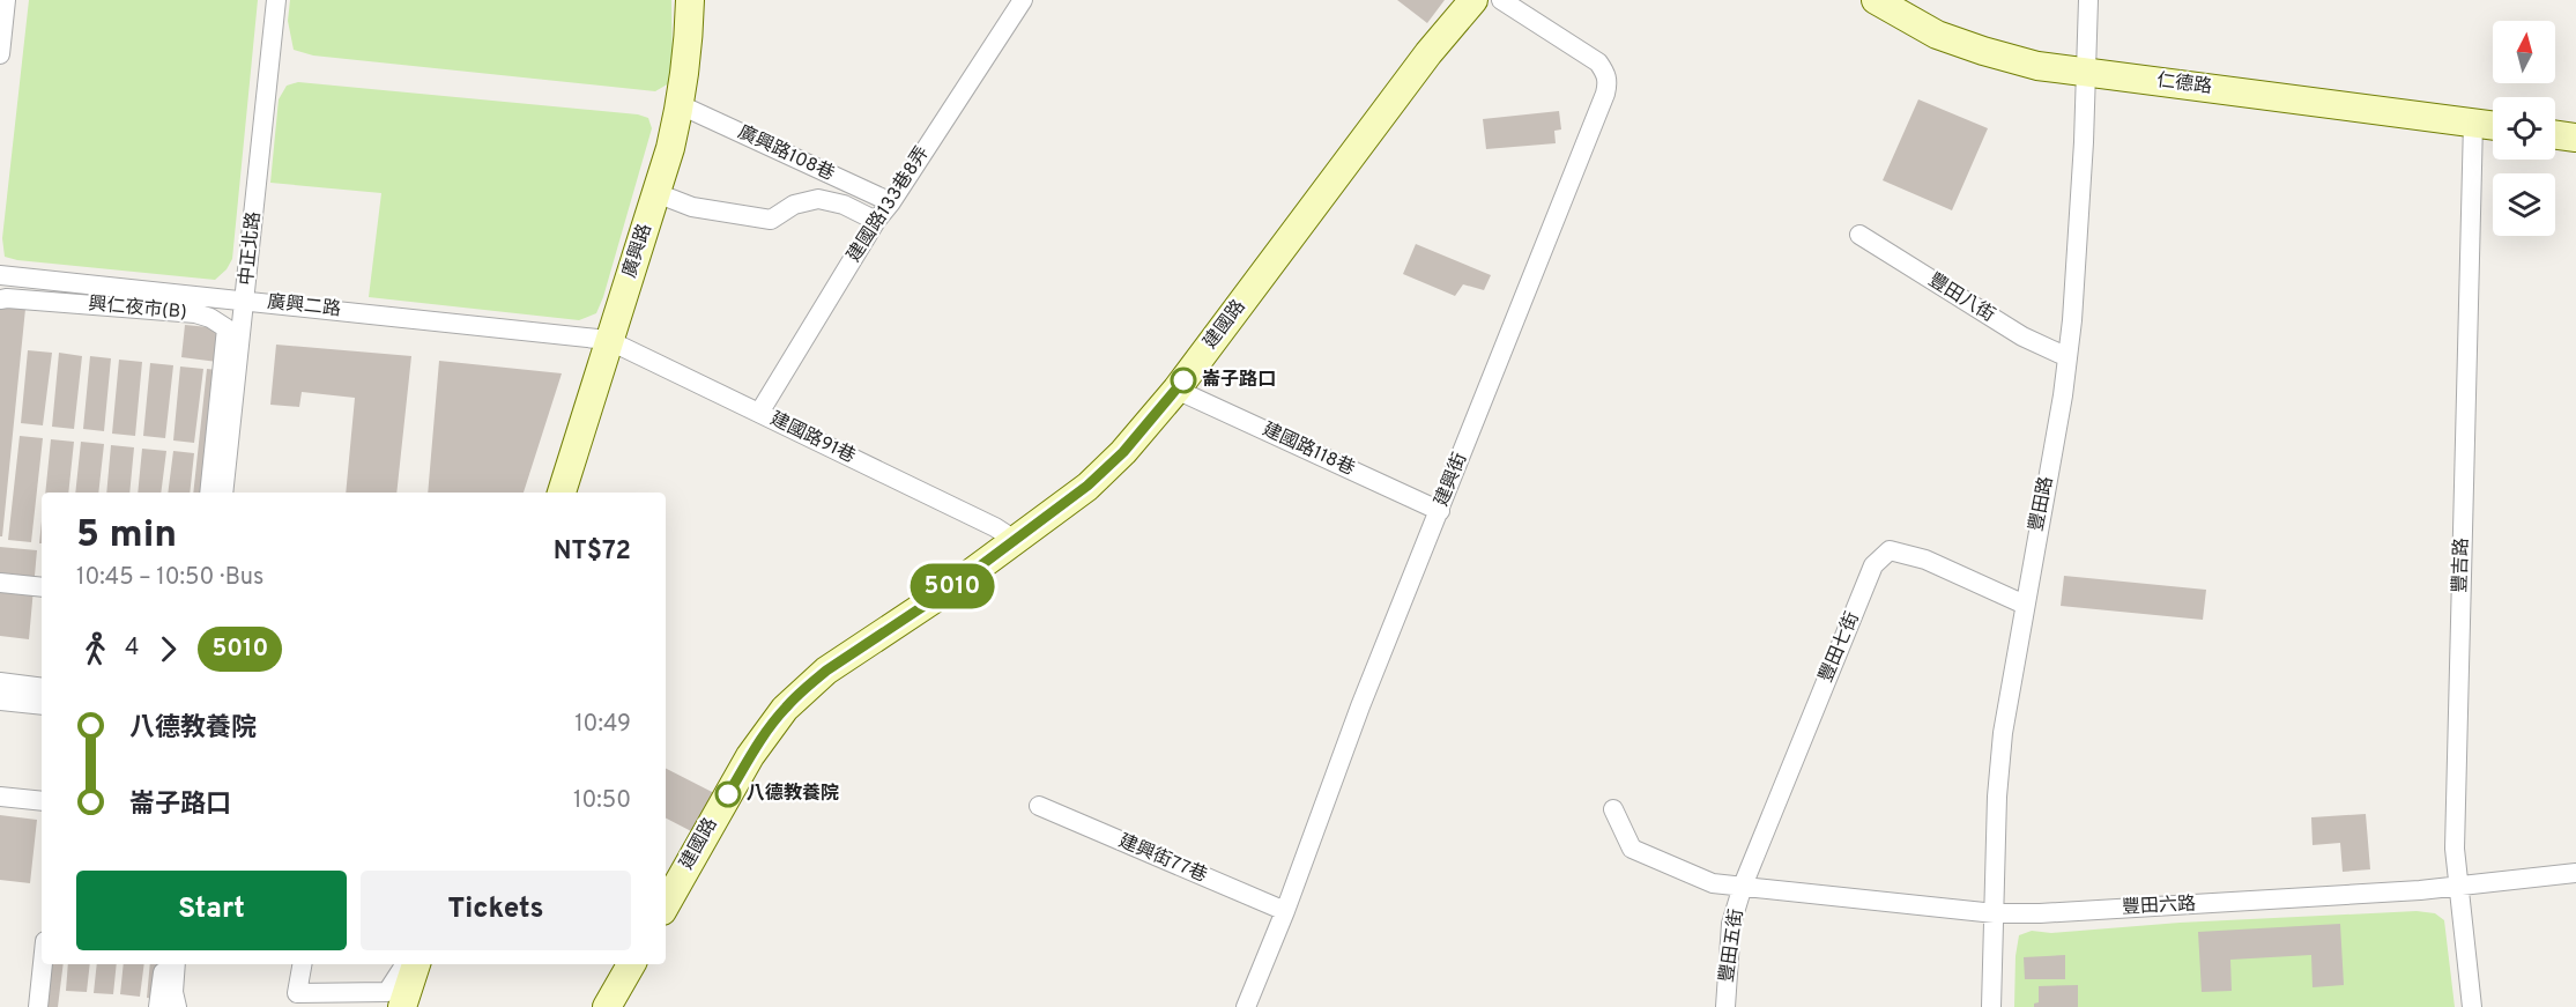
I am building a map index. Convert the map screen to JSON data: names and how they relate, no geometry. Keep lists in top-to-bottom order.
{
  "streets": {
    "street": [
      "仁德路",
      "廣興路108巷",
      "建國路133巷8弄",
      "中正北路",
      "廣興路",
      "豐田八街",
      "廣興二路",
      "興仁夜市(B)",
      "建國路",
      "建國路91巷",
      "建國路118巷",
      "建興街",
      "豐田路",
      "豐吉路",
      "豐田七街",
      "建興街77巷",
      "豐田六路",
      "豐田五街"
    ]
  },
  "crossings": [
    ["仁德路", "豐田路"],
    ["仁德路", "豐吉路"],
    ["廣興路108巷", "建國路133巷8弄"],
    ["廣興路108巷", "廣興路"],
    ["建國路133巷8弄", "建國路91巷"],
    ["中正北路", "廣興二路"],
    ["廣興路", "廣興二路"],
    ["廣興路", "建國路91巷"],
    ["豐田八街", "豐田路"],
    ["廣興二路", "建國路91巷"],
    ["建國路", "建國路91巷"],
    ["建國路", "建國路118巷"],
    ["建國路118巷", "建興街"],
    ["建興街", "建興街77巷"],
    ["豐田路", "豐田七街"],
    ["豐田路", "豐田六路"],
    ["豐吉路", "豐田六路"],
    ["豐田七街", "豐田六路"],
    ["豐田七街", "豐田五街"],
    ["豐田六路", "豐田五街"]
  ],
  "places": ["崙子路口", "八德教養院"],
  "lines": ["bus line 5010"],
  "north": "top",
  "page": {
    "on_map": "5010",
    "heading": ["5 min", "10:45 – 10:50 · Bus", "NT$72"],
    "legs": ["4", "5010"],
    "list": [
      {
        "name": "八德教養院",
        "value": "10:49"
      },
      {
        "name": "崙子路口",
        "value": "10:50"
      }
    ],
    "buttons": ["Start", "Tickets"]
  }
}
